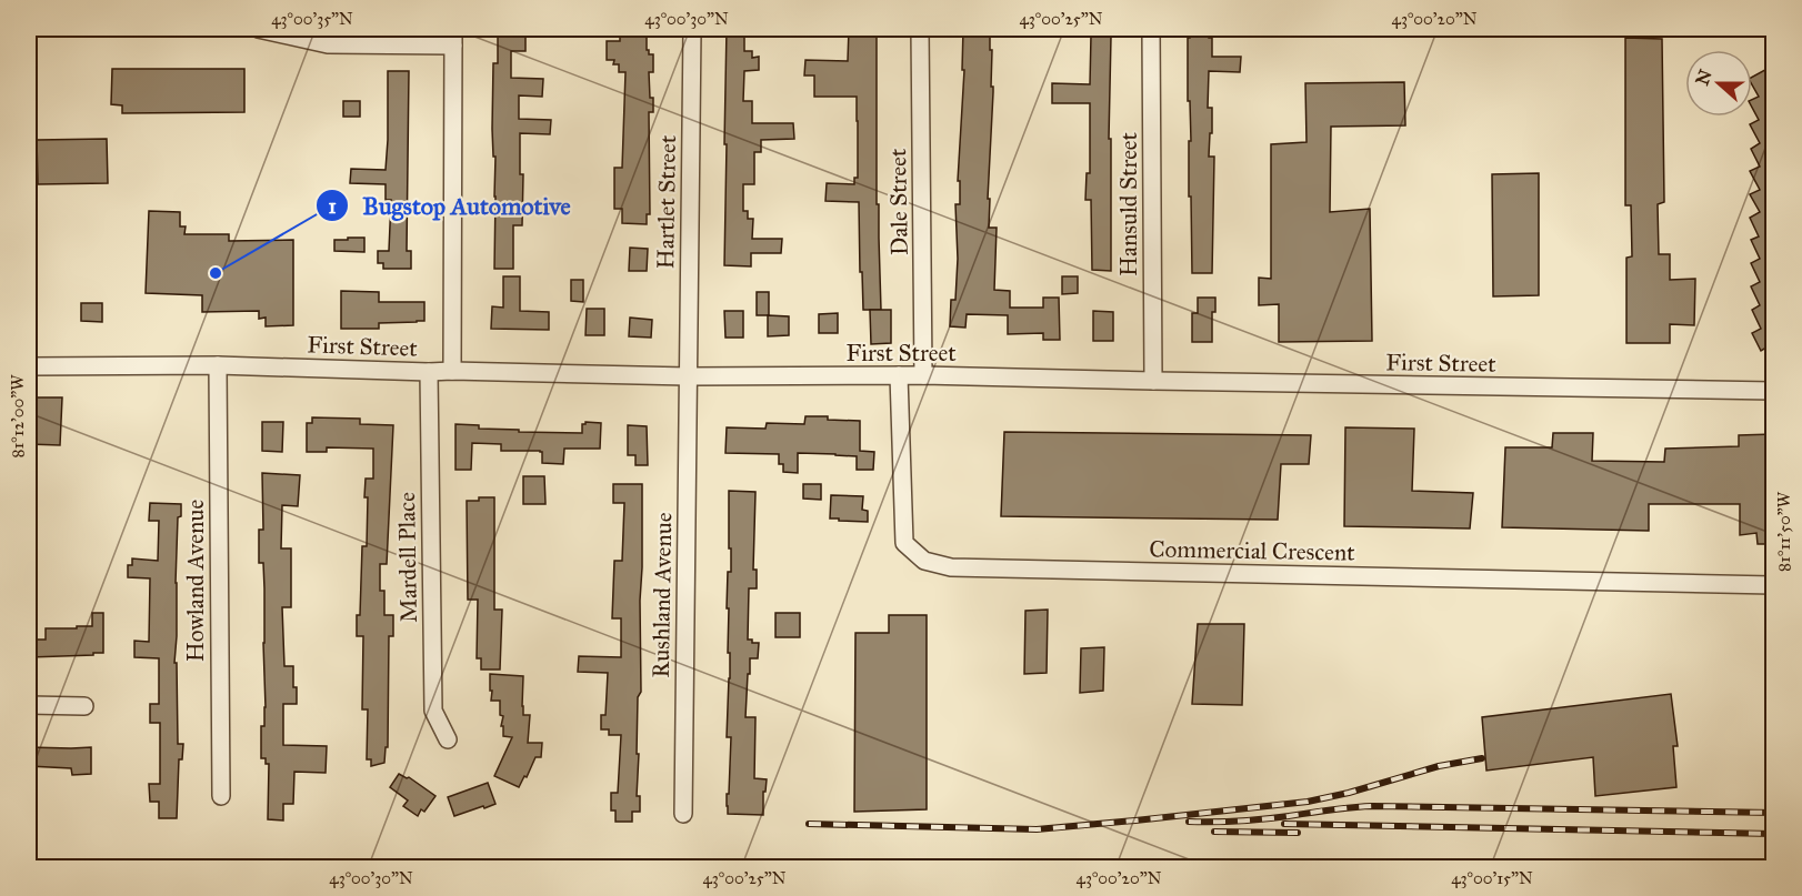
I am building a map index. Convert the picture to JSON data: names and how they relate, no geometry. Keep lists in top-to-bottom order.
{
  "streets": {
    "street": [
      "Hartlet Street",
      "Dale Street",
      "Hansuld Street",
      "First Street",
      "Commercial Crescent",
      "Mardell Place",
      "Howland Avenue",
      "Rushland Avenue"
    ]
  },
  "crossings": [
    ["Hartlet Street", "First Street"],
    ["Hartlet Street", "Rushland Avenue"],
    ["Dale Street", "First Street"],
    ["Hansuld Street", "First Street"],
    ["First Street", "Commercial Crescent"],
    ["First Street", "Mardell Place"],
    ["First Street", "Howland Avenue"],
    ["First Street", "Rushland Avenue"]
  ],
  "places": ["Bugstop Automotive"],
  "north": "left",
  "coordinates": [
    "43°00'35\"N",
    "43°00'30\"N",
    "43°00'25\"N",
    "43°00'20\"N",
    "81°12'00\"W",
    "81°11'50\"W",
    "43°00'15\"N"
  ]
}
